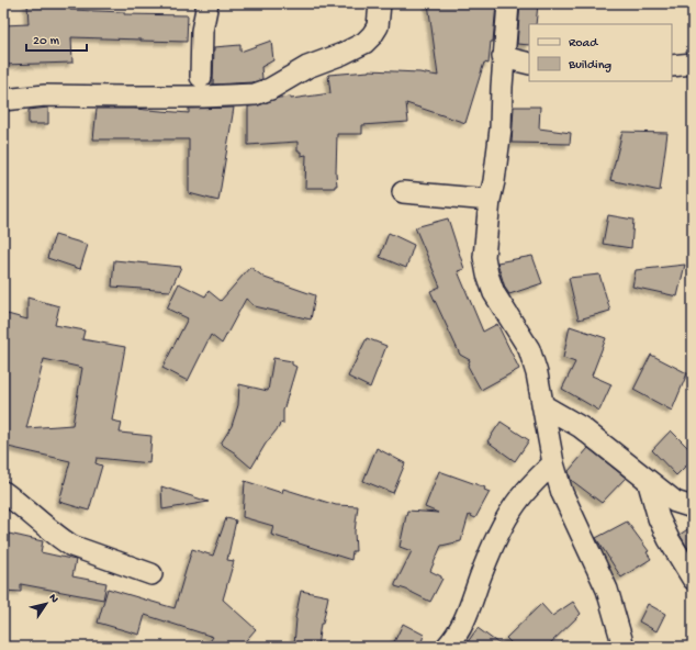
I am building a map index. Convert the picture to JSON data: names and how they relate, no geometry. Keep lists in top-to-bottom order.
{
  "legend": ["Road", "Building"],
  "scale_bar": "20 m",
  "north": "top right"
}
